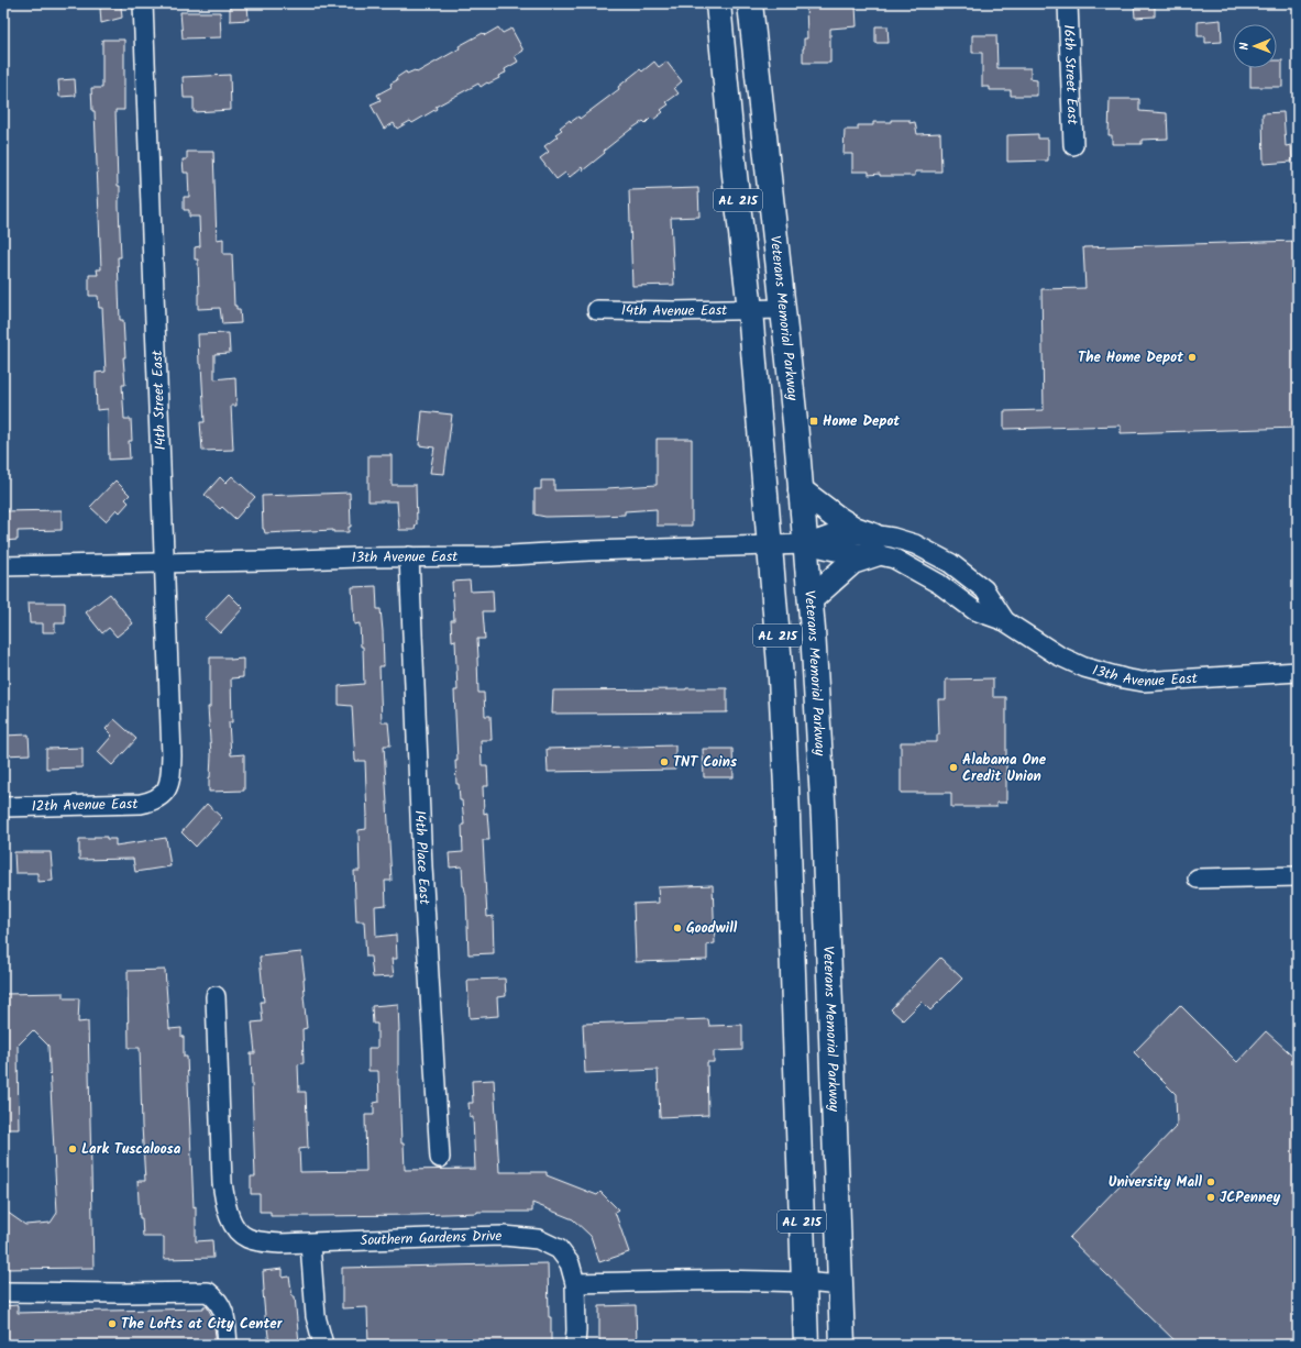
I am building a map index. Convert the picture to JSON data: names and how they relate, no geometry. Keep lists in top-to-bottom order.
{
  "streets": {
    "main road": ["AL 215", "Veterans Memorial Parkway"],
    "street": [
      "16th Street East",
      "14th Avenue East",
      "14th Street East",
      "13th Avenue East",
      "12th Avenue East",
      "14th Place East",
      "Southern Gardens Drive"
    ]
  },
  "crossings": [
    ["AL 215", "14th Avenue East"],
    ["AL 215", "13th Avenue East"],
    ["14th Avenue East", "Veterans Memorial Parkway"],
    ["Veterans Memorial Parkway", "13th Avenue East"],
    ["14th Street East", "13th Avenue East"],
    ["14th Street East", "12th Avenue East"],
    ["13th Avenue East", "14th Place East"]
  ],
  "places": {
    "other": [
      "The Home Depot",
      "TNT Coins",
      "Alabama One Credit Union",
      "Goodwill",
      "Lark Tuscaloosa",
      "University Mall",
      "JCPenney",
      "The Lofts at City Center"
    ],
    "transit": ["Home Depot"]
  },
  "north": "left"
}
